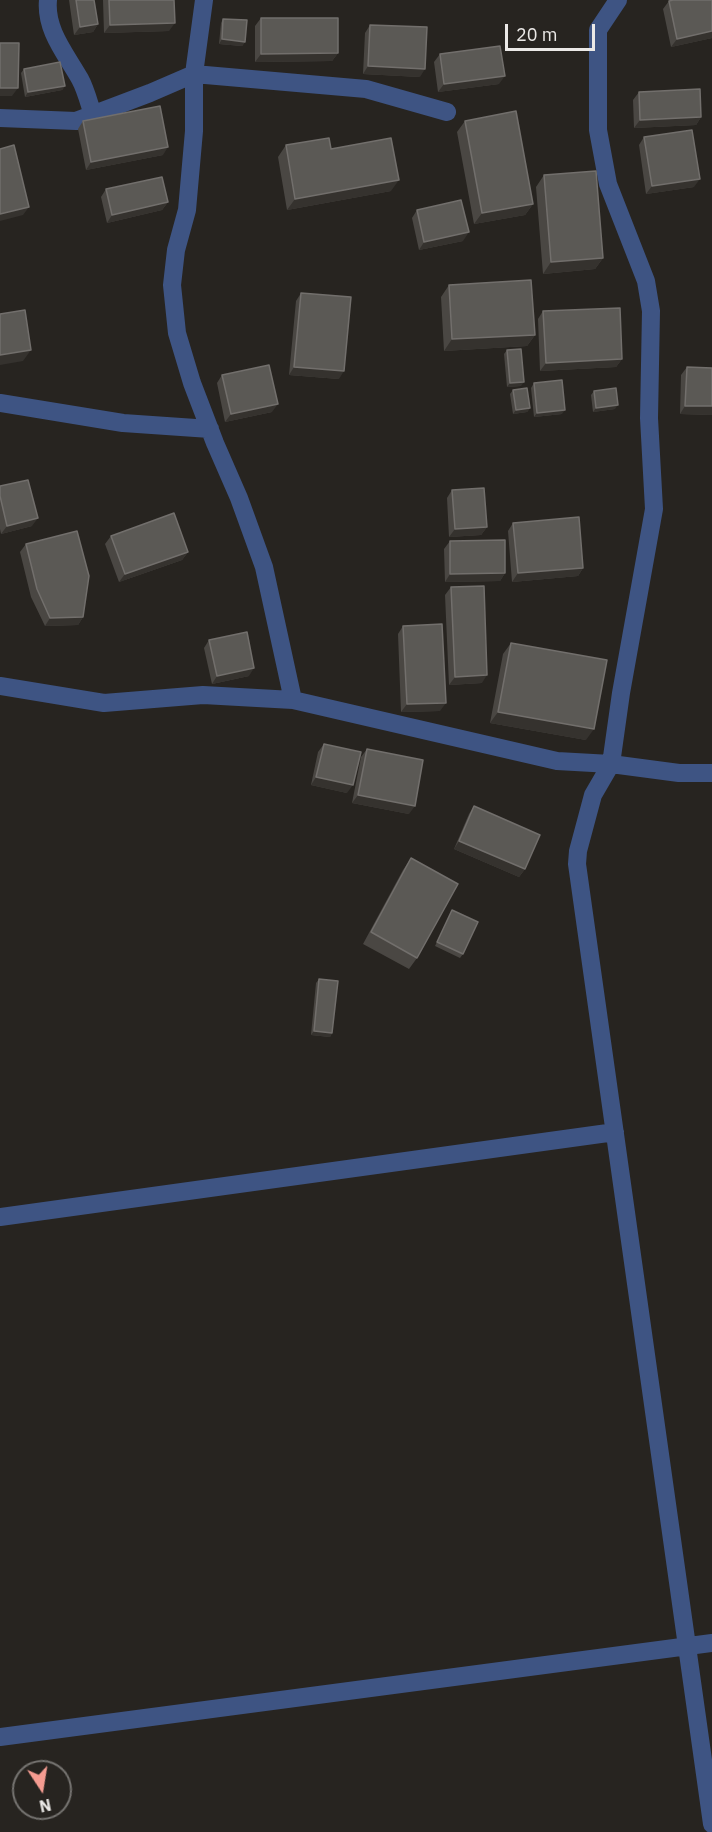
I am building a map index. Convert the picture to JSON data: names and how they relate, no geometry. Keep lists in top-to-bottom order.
{
  "scale_bar": "20 m",
  "north": "bottom"
}
